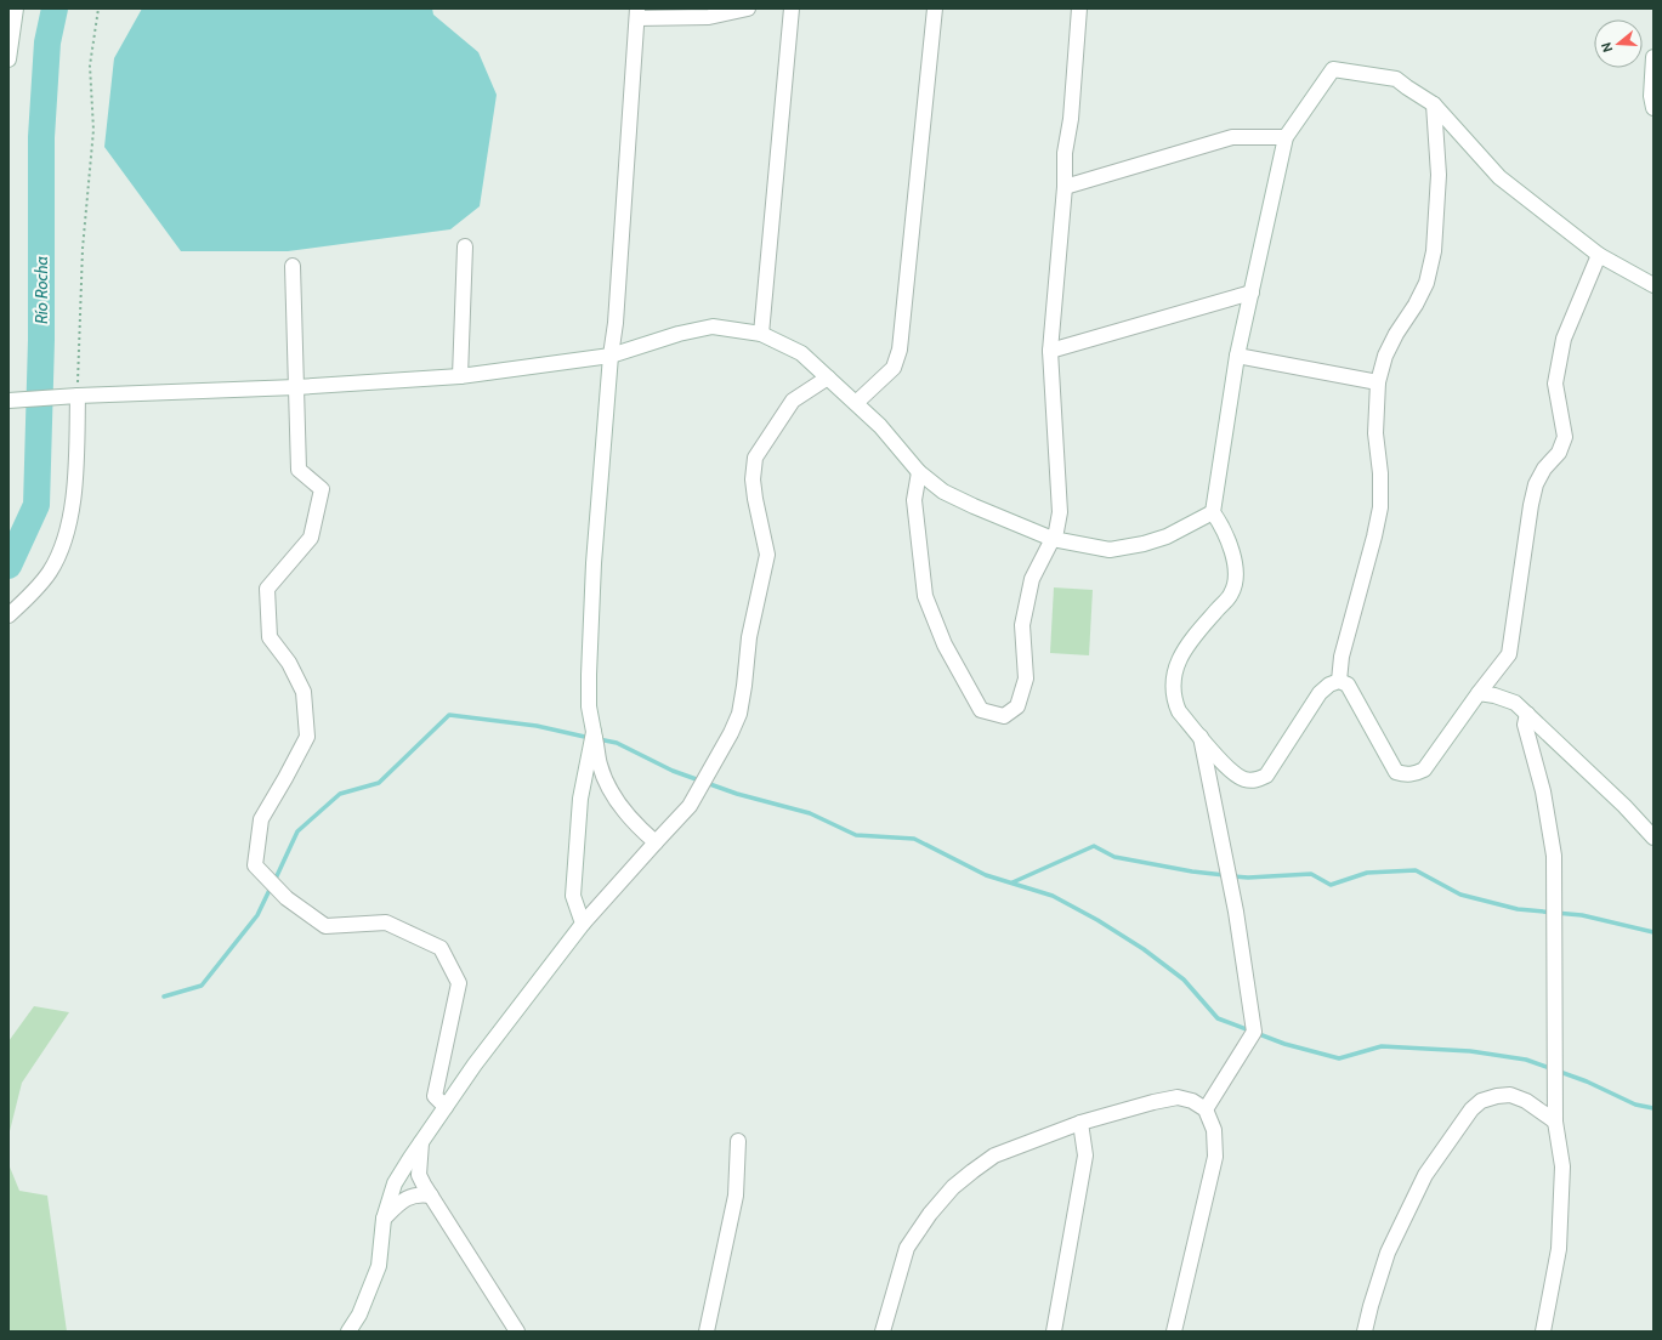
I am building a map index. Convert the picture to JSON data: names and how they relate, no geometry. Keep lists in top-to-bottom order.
{
  "water": ["Río Rocha"],
  "north": "left"
}
